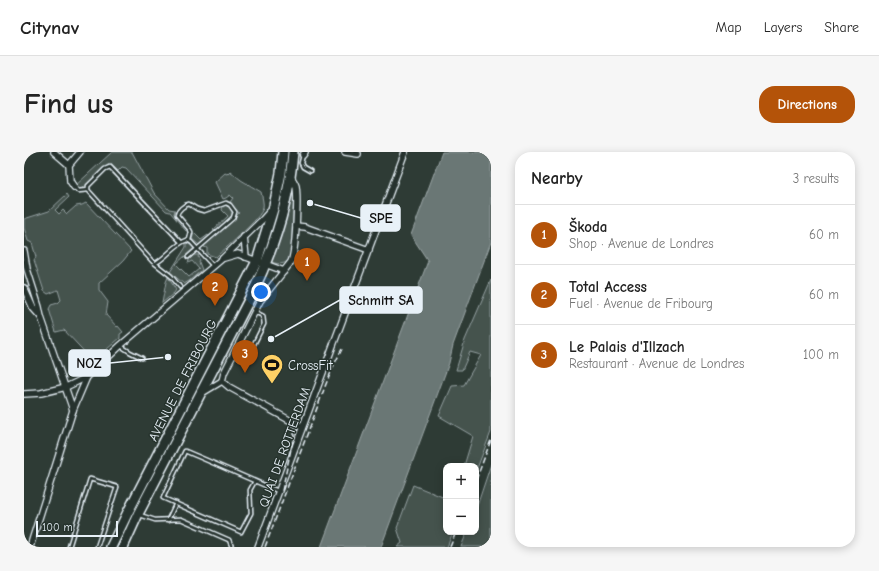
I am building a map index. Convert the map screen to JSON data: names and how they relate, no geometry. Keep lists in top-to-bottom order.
{
  "streets": {
    "main road": ["AVENUE DE FRIBOURG"],
    "street": ["QUAI DE ROTTERDAM"]
  },
  "places": {
    "other": ["SPE", "Schmitt SA", "NOZ"],
    "sports": ["CrossFit"]
  },
  "scale_bar": "100 m",
  "page": {
    "header": "Citynav",
    "nav": ["Map", "Layers", "Share"],
    "buttons": "Directions",
    "title": "Find us",
    "heading": ["Nearby", "3 results"],
    "list": [
      {
        "mark": "1",
        "name": "Škoda",
        "note": "Shop · Avenue de Londres",
        "value": "60 m"
      },
      {
        "mark": "2",
        "name": "Total Access",
        "note": "Fuel · Avenue de Fribourg",
        "value": "60 m"
      },
      {
        "mark": "3",
        "name": "Le Palais d'Illzach",
        "note": "Restaurant · Avenue de Londres",
        "value": "100 m"
      }
    ],
    "pins": ["1", "2", "3"],
    "map_buttons": ["+", "−"],
    "scale": "100 m"
  }
}
